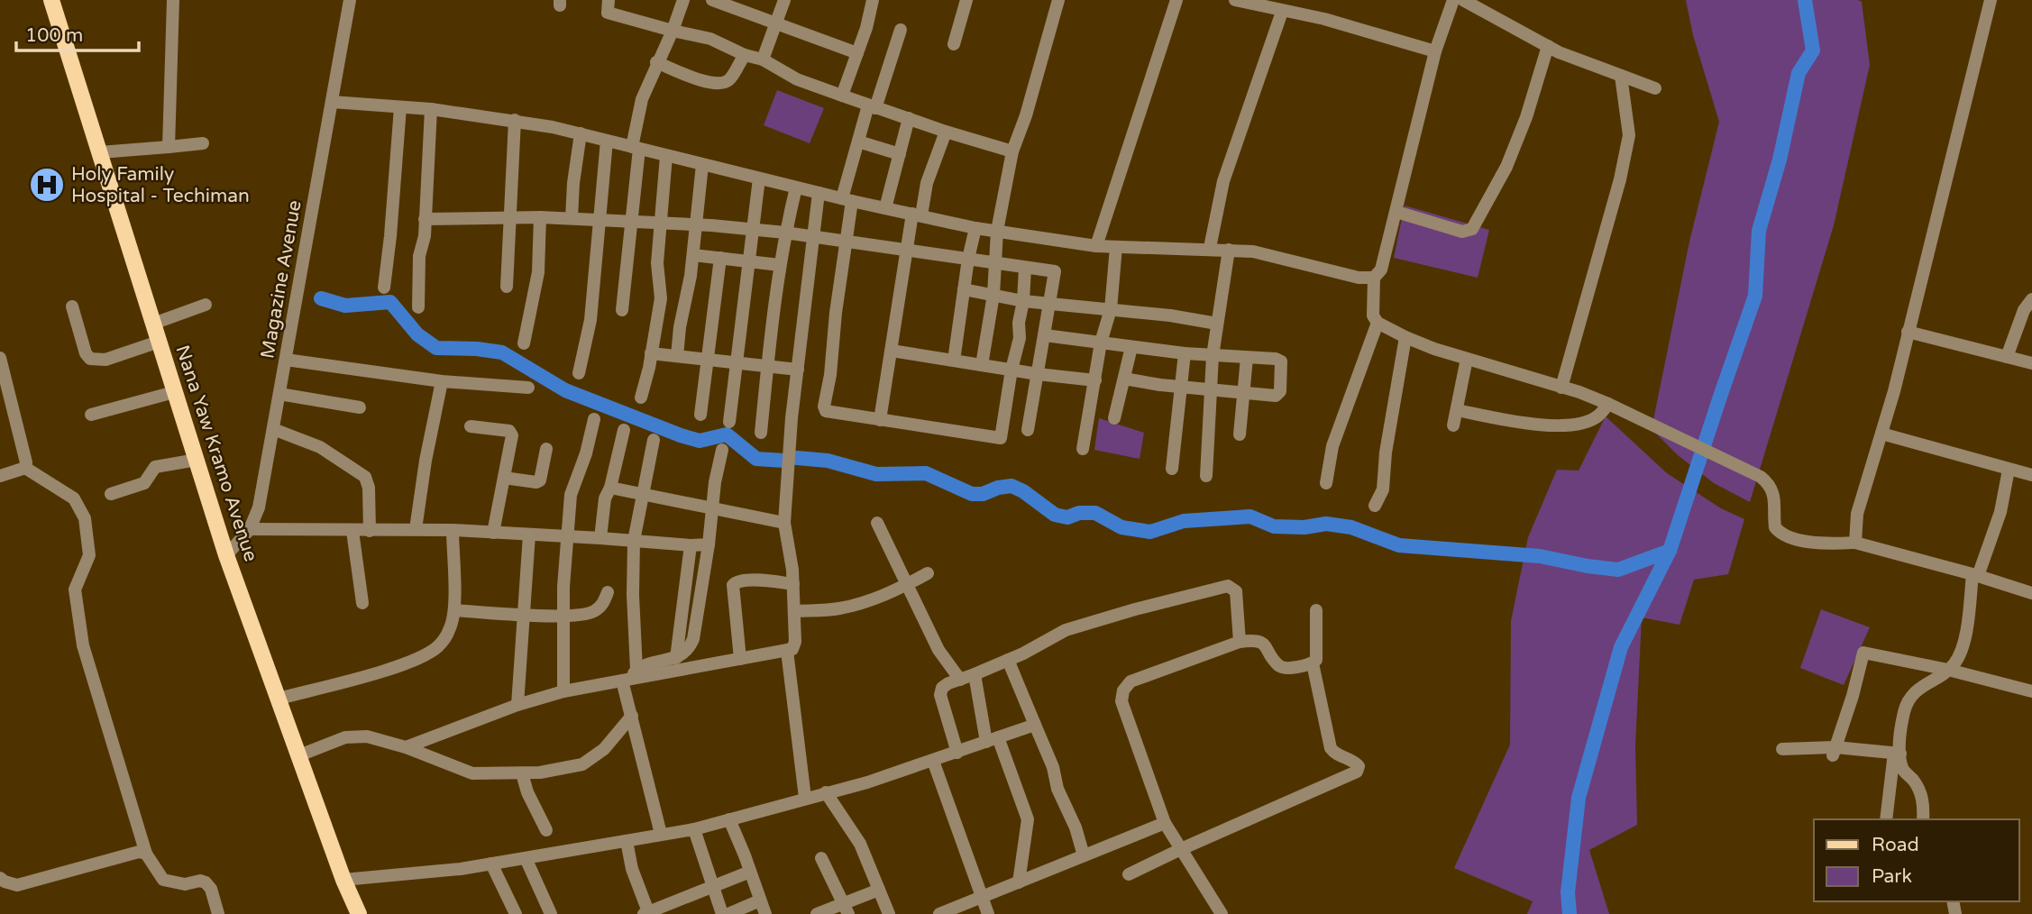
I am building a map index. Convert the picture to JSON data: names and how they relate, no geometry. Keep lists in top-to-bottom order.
{
  "streets": {
    "main road": ["Nana Yaw Kramo Avenue"],
    "street": ["Magazine Avenue"]
  },
  "crossings": [
    ["Magazine Avenue", "Nana Yaw Kramo Avenue"]
  ],
  "places": {
    "hospital": ["Holy Family Hospital - Techiman"]
  },
  "legend": ["Road", "Park"],
  "scale_bar": "100 m"
}
